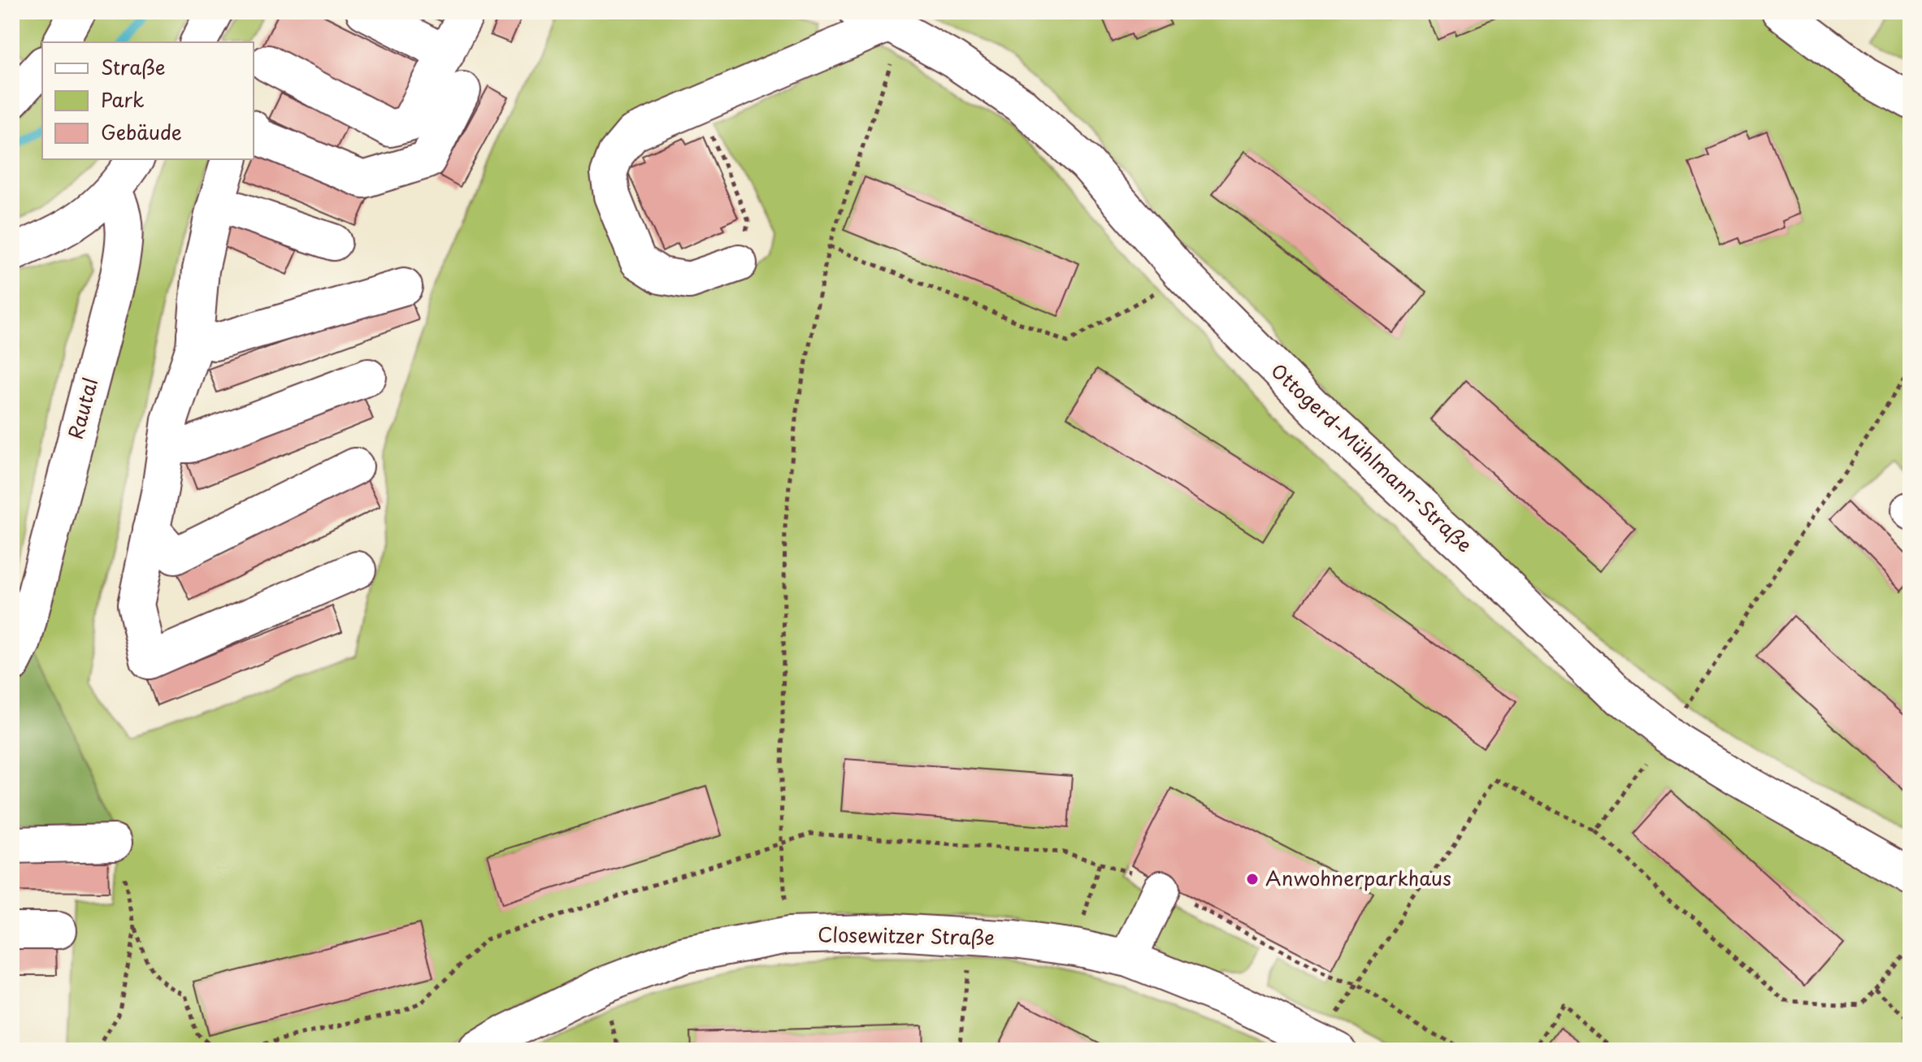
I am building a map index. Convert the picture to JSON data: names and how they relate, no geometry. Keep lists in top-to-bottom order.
{
  "streets": {
    "street": ["Rautal", "Ottogerd-Mühlmann-Straße", "Closewitzer Straße"]
  },
  "places": ["Anwohnerparkhaus"],
  "legend": ["Straße", "Park", "Gebäude"]
}
